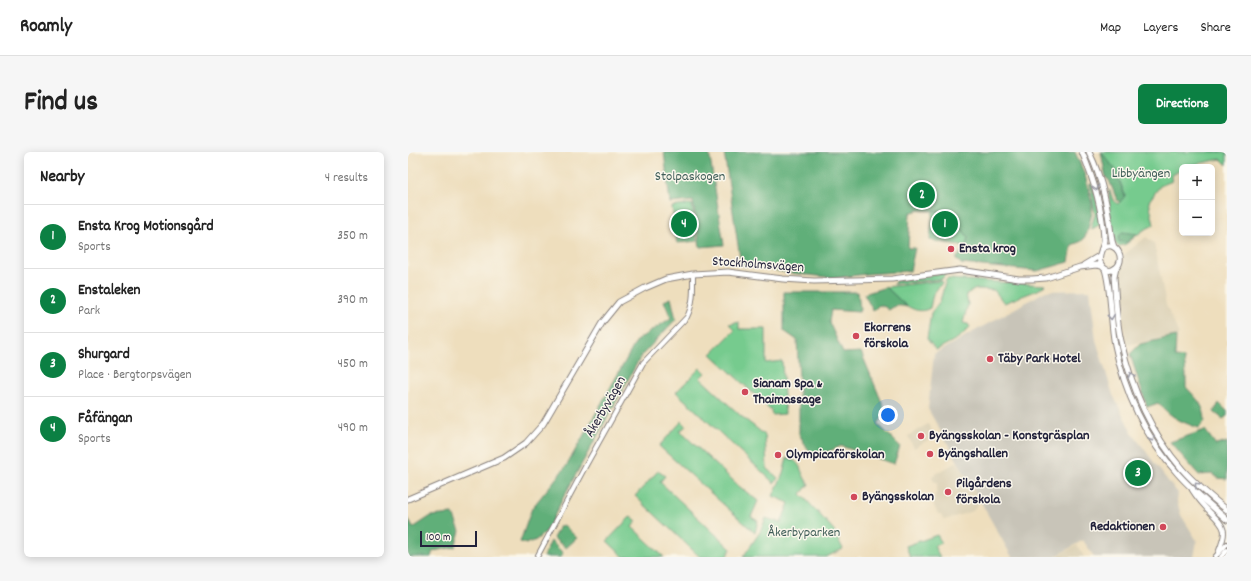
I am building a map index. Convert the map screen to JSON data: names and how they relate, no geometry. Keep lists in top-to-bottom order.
{
  "streets": {
    "main road": ["Stockholmsvägen"],
    "street": ["Åkerbyvägen"]
  },
  "crossings": [
    ["Stockholmsvägen", "Åkerbyvägen"]
  ],
  "parks": ["Libbyängen", "Stolpaskogen", "Åkerbyparken"],
  "places": [
    "Ensta krog",
    "Ekorrens förskola",
    "Täby Park Hotel",
    "Sianam Spa & Thaimassage",
    "Byängsskolan - Konstgräsplan",
    "Byängshallen",
    "Olympicaförskolan",
    "Pilgårdens förskola",
    "Byängsskolan",
    "Redaktionen"
  ],
  "scale_bar": "100 m",
  "page": {
    "header": "Roamly",
    "nav": ["Map", "Layers", "Share"],
    "title": "Find us",
    "buttons": "Directions",
    "heading": ["Nearby", "4 results"],
    "map_buttons": ["+", "−"],
    "pins": [
      "2",
      "1",
      "4",
      "3"
    ],
    "list": [
      {
        "mark": "1",
        "name": "Ensta Krog Motionsgård",
        "note": "Sports",
        "value": "350 m"
      },
      {
        "mark": "2",
        "name": "Enstaleken",
        "note": "Park",
        "value": "390 m"
      },
      {
        "mark": "3",
        "name": "Shurgard",
        "note": "Place · Bergtorpsvägen",
        "value": "450 m"
      },
      {
        "mark": "4",
        "name": "Fåfängan",
        "note": "Sports",
        "value": "490 m"
      }
    ],
    "scale": "100 m"
  }
}
